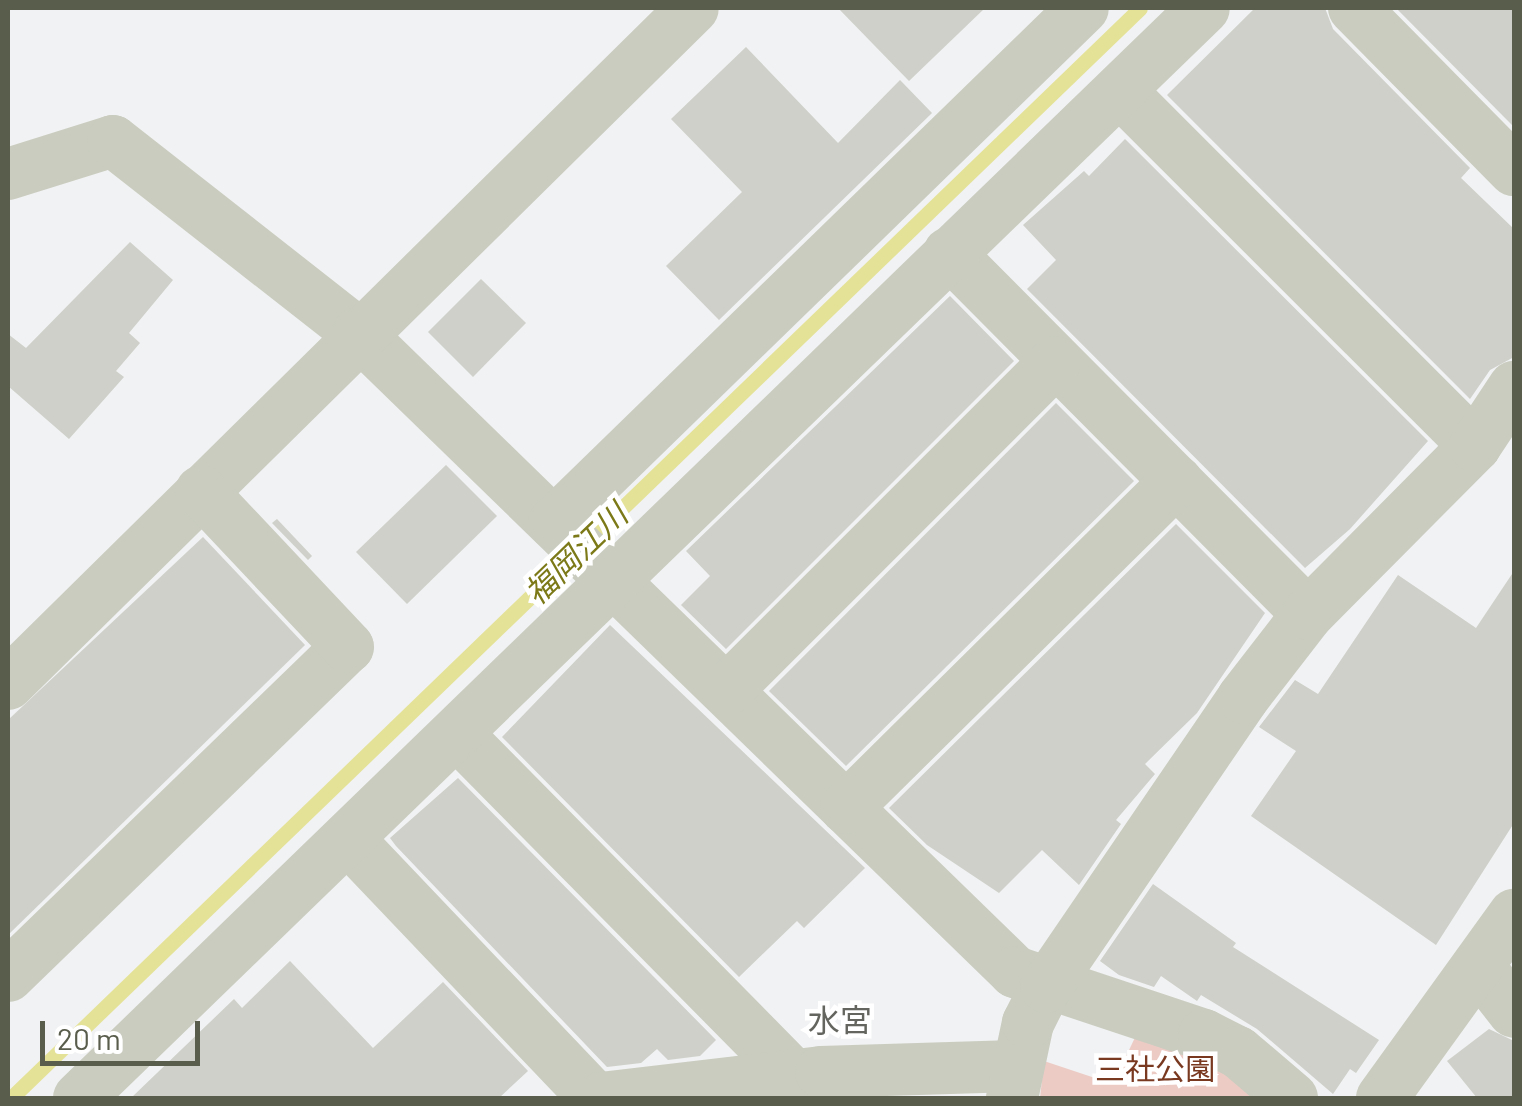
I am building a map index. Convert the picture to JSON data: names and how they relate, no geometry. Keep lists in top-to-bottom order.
{
  "districts": ["水宮"],
  "water": ["福岡江川"],
  "parks": ["三社公園"],
  "scale_bar": "20 m"
}
